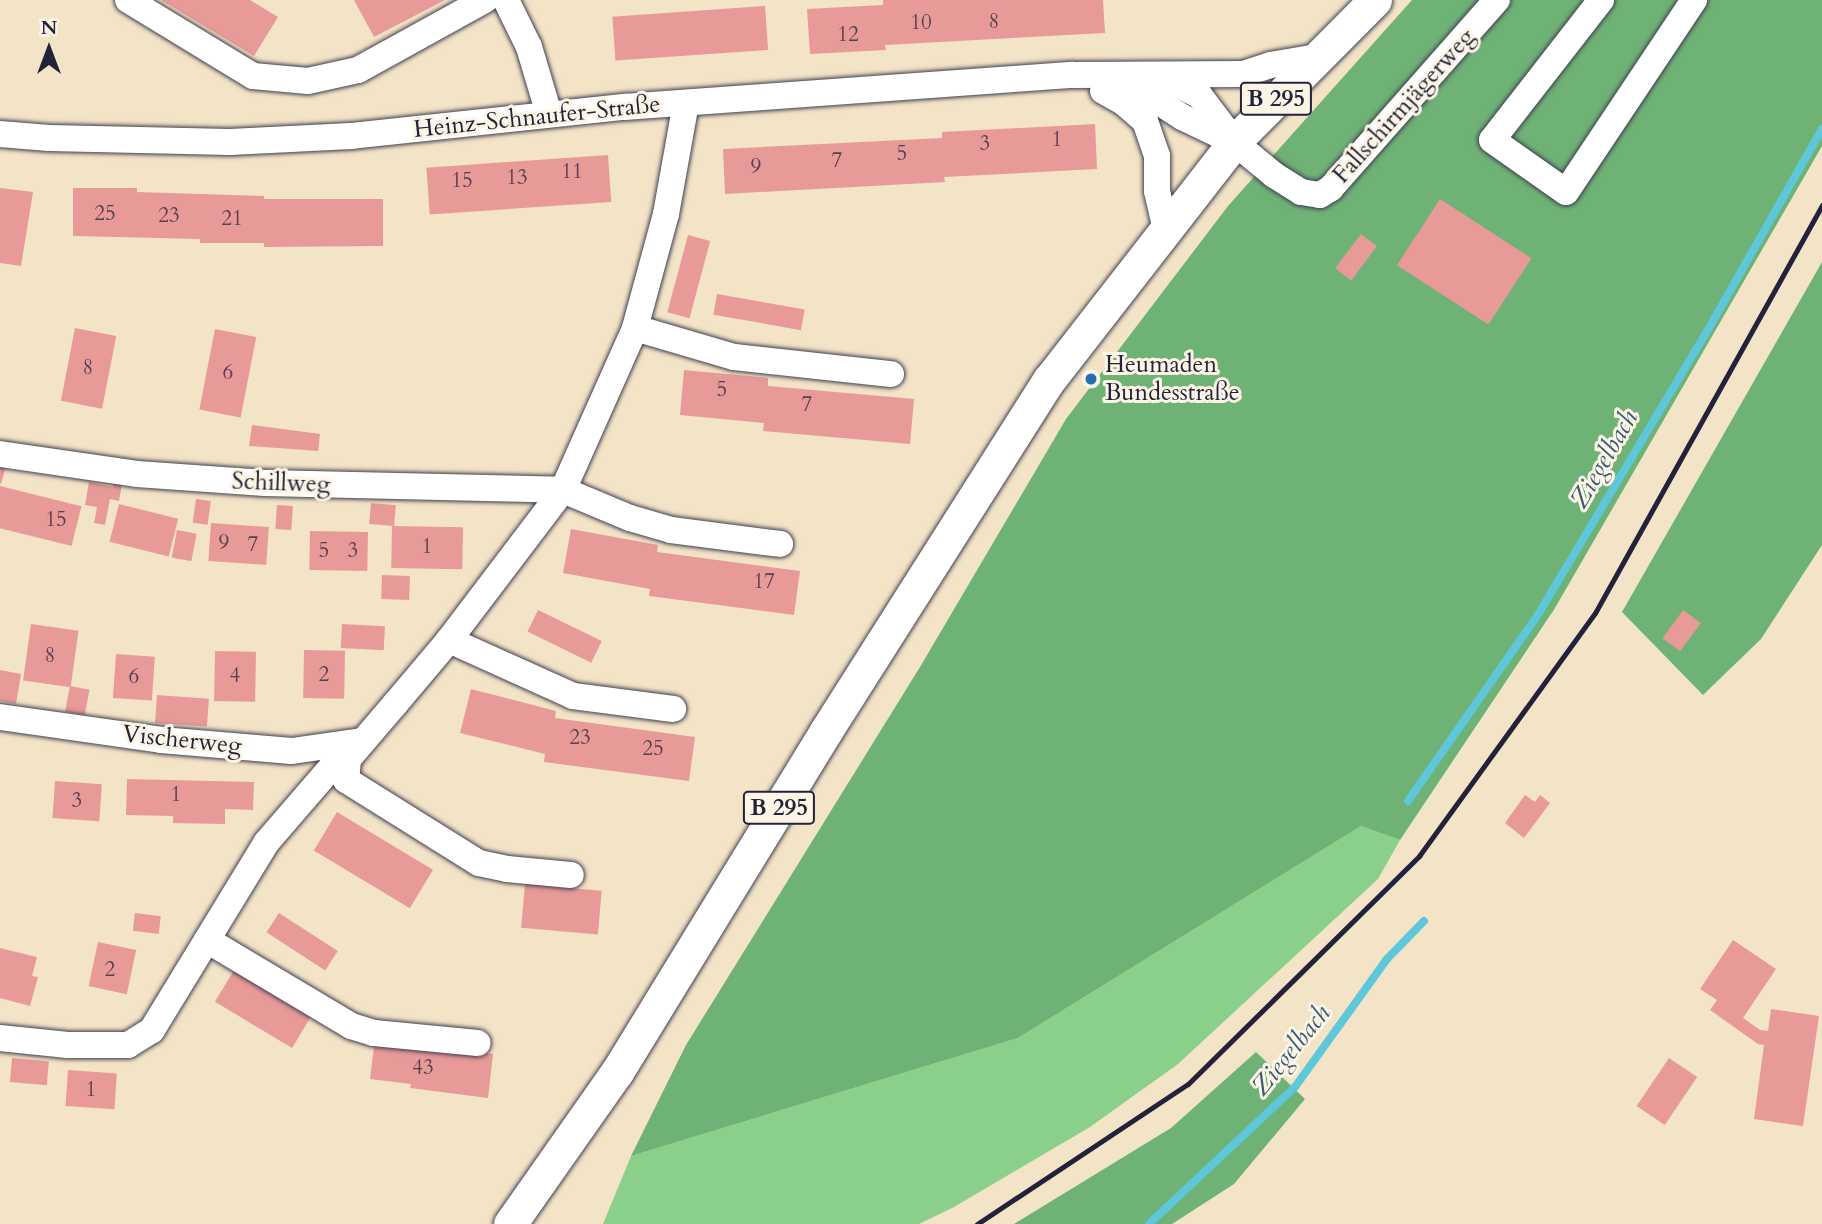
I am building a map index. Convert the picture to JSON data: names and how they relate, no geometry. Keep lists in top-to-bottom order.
{
  "streets": {
    "main road": ["B 295"],
    "street": [
      "Fallschirmjägerweg",
      "Heinz-Schnaufer-Straße",
      "Schillweg",
      "Vischerweg"
    ]
  },
  "crossings": [
    ["B 295", "Fallschirmjägerweg"],
    ["B 295", "Heinz-Schnaufer-Straße"],
    ["Fallschirmjägerweg", "Heinz-Schnaufer-Straße"]
  ],
  "water": ["Ziegelbach"],
  "places": ["Heumaden Bundesstraße"],
  "house_numbers": [
    "8",
    "10",
    "12",
    "1",
    "3",
    "5",
    "7",
    "9",
    "11",
    "13",
    "15",
    "25",
    "23",
    "21",
    "8",
    "6",
    "5",
    "7",
    "15",
    "9",
    "7",
    "1",
    "5",
    "3",
    "17",
    "8",
    "2",
    "4",
    "6",
    "23",
    "25",
    "1",
    "3",
    "2",
    "43",
    "1"
  ],
  "north": "top"
}
